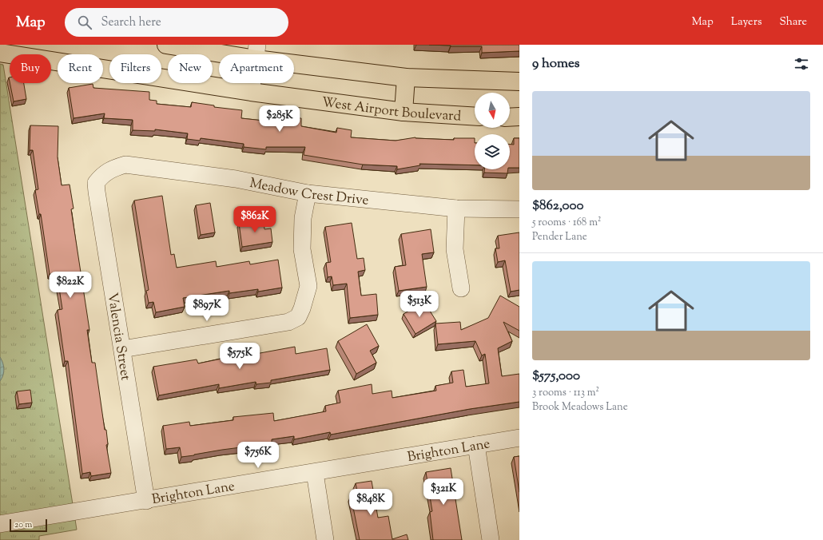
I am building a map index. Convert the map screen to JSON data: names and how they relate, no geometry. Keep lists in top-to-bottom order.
{
  "streets": {
    "main road": ["West Airport Boulevard"],
    "street": ["Meadow Crest Drive", "Valencia Street", "Brighton Lane"]
  },
  "crossings": [
    ["Meadow Crest Drive", "Valencia Street"],
    ["Valencia Street", "Brighton Lane"]
  ],
  "scale_bar": "20 m",
  "north": "bottom",
  "page": {
    "header": "Map",
    "search": "Search here",
    "nav": ["Map", "Layers", "Share"],
    "heading": "9 homes",
    "chip": [
      "Buy",
      "Rent",
      "Filters",
      "New",
      "Apartment"
    ],
    "list": [
      {
        "name": "$862,000",
        "note": "5 rooms · 168 m² · Pender Lane"
      },
      {
        "name": "$575,000",
        "note": "3 rooms · 113 m² · Brook Meadows Lane"
      }
    ],
    "price": [
      "$285K",
      "$862K",
      "$822K",
      "$513K",
      "$897K",
      "$575K",
      "$756K",
      "$321K",
      "$848K"
    ],
    "scale": "20 m"
  }
}
